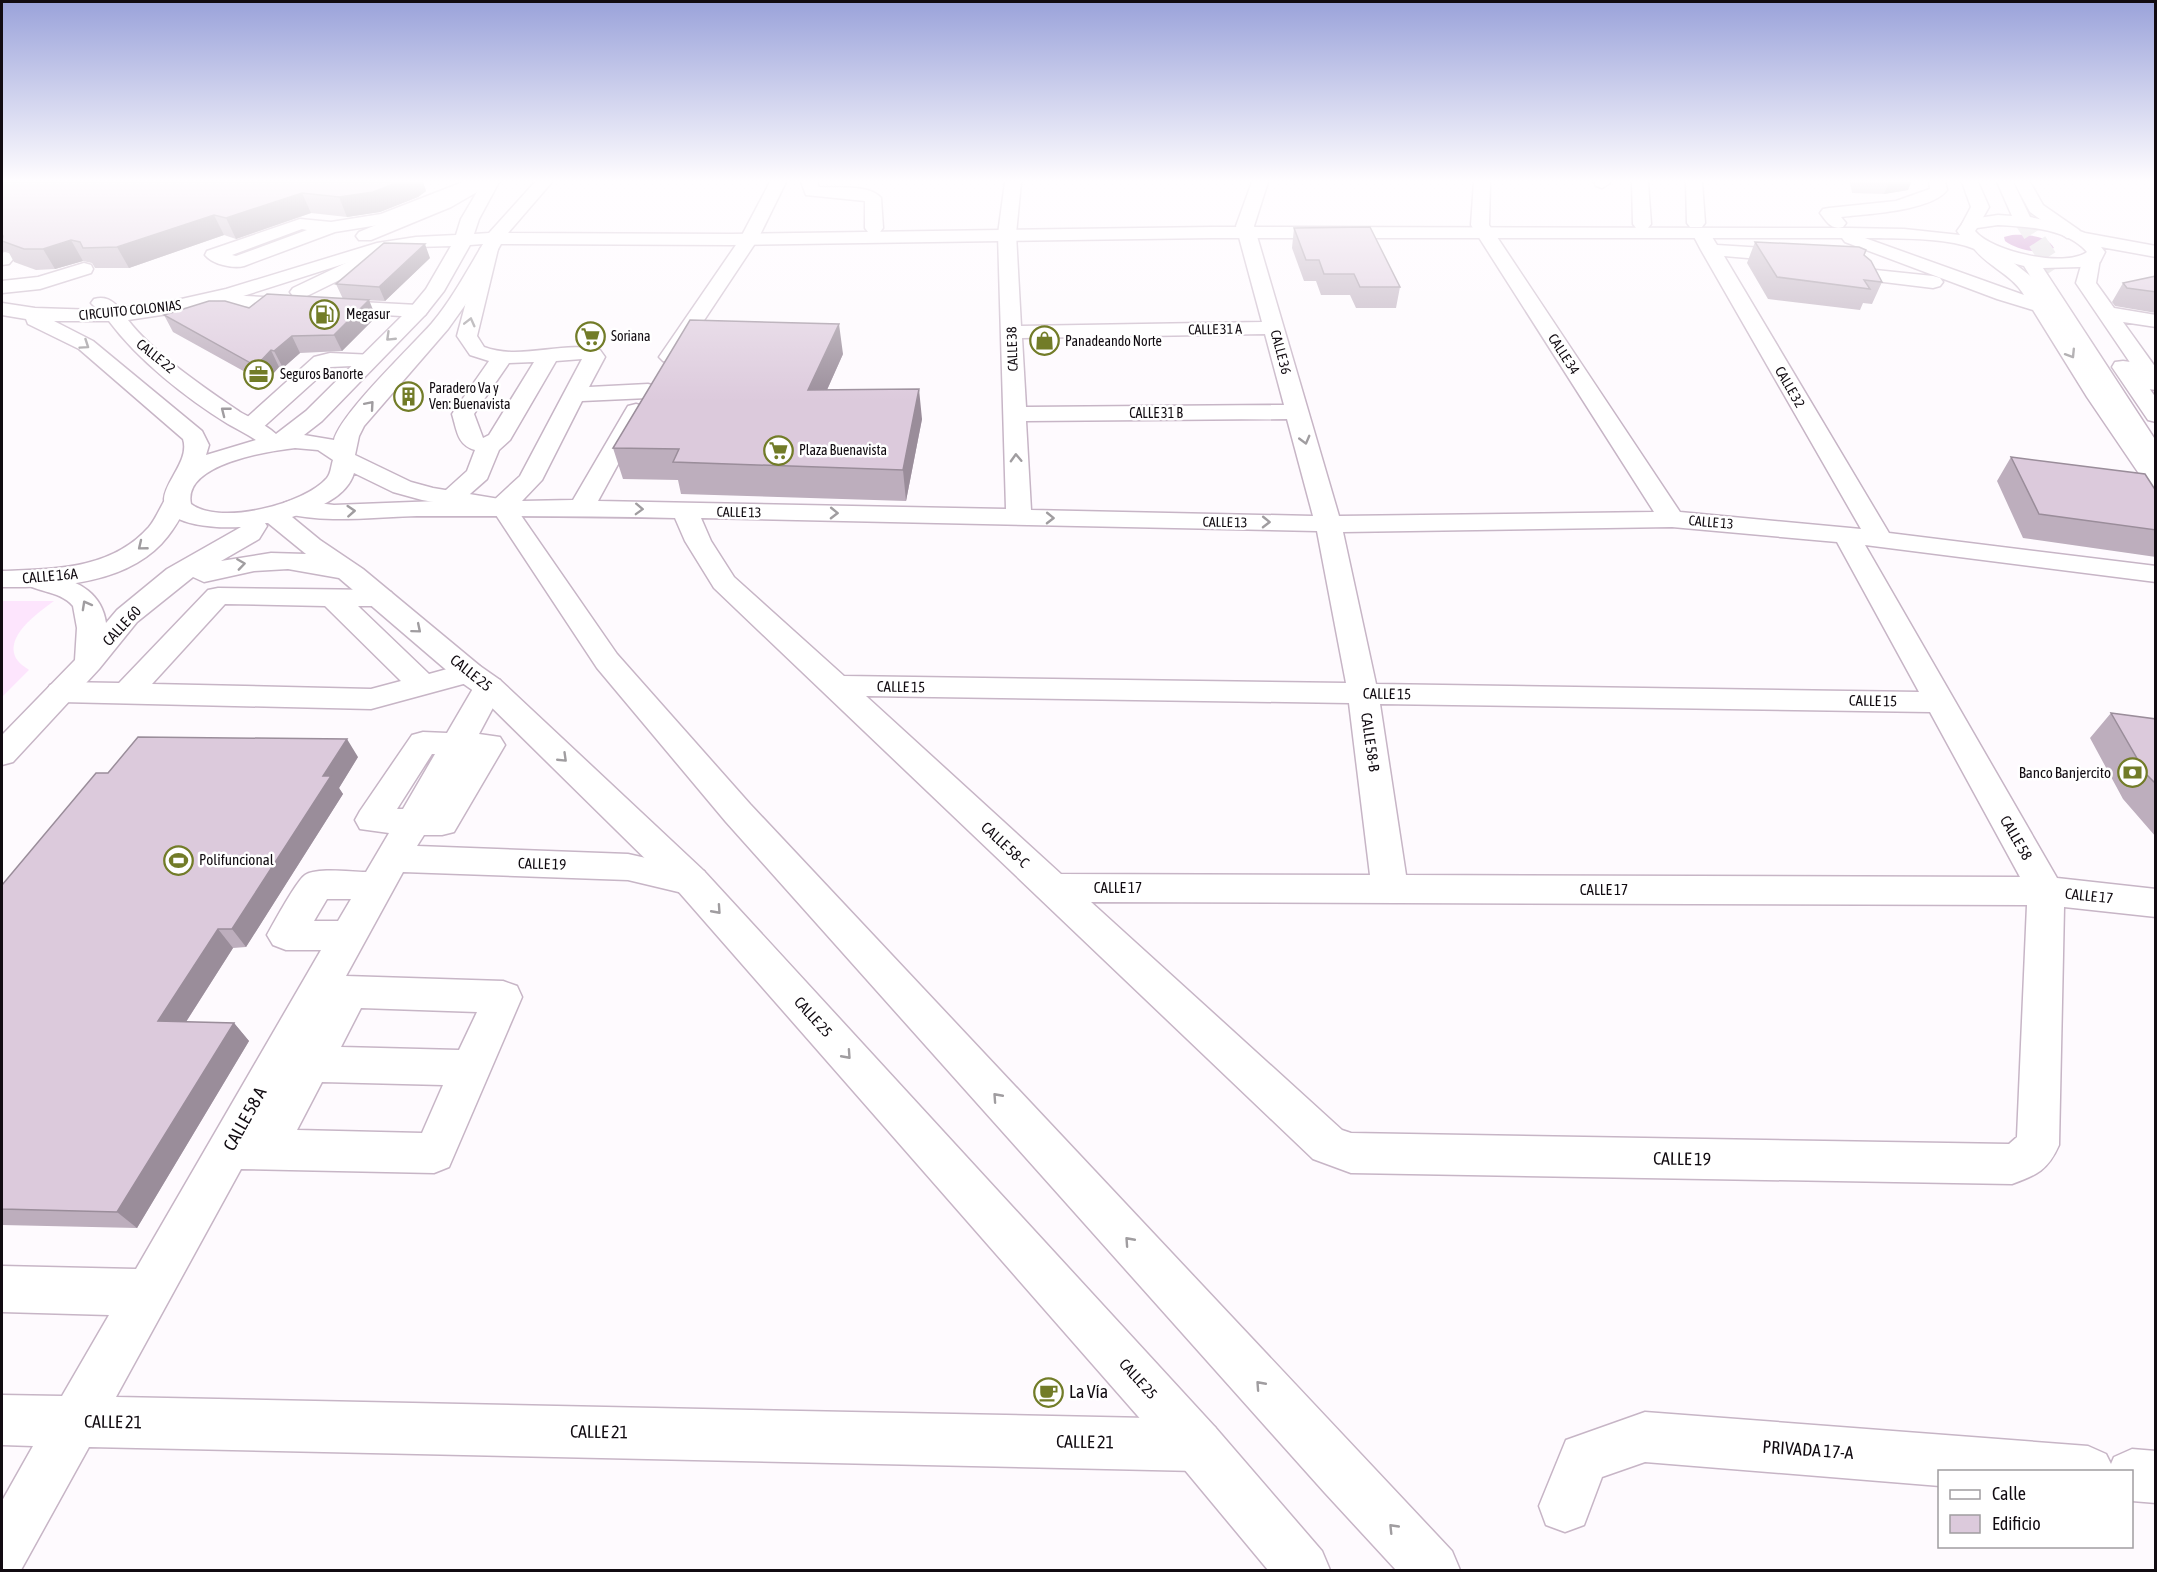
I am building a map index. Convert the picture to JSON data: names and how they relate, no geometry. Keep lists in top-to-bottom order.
{
  "streets": {
    "street": [
      "CIRCUITO COLONIAS",
      "CALLE 31 A",
      "CALLE 38",
      "CALLE 36",
      "CALLE 34",
      "CALLE 22",
      "CALLE 32",
      "CALLE 31 B",
      "CALLE 13",
      "CALLE 16A",
      "CALLE 60",
      "CALLE 25",
      "CALLE 15",
      "CALLE 58-B",
      "CALLE 58",
      "CALLE 58-C",
      "CALLE 19",
      "CALLE 17",
      "CALLE 58 A",
      "CALLE 21",
      "PRIVADA 17-A"
    ]
  },
  "crossings": [
    ["CIRCUITO COLONIAS", "CALLE 22"],
    ["CALLE 31 A", "CALLE 38"],
    ["CALLE 31 A", "CALLE 36"],
    ["CALLE 38", "CALLE 31 B"],
    ["CALLE 38", "CALLE 13"],
    ["CALLE 36", "CALLE 31 B"],
    ["CALLE 36", "CALLE 13"],
    ["CALLE 36", "CALLE 58-B"],
    ["CALLE 34", "CALLE 13"],
    ["CALLE 32", "CALLE 13"],
    ["CALLE 13", "CALLE 60"],
    ["CALLE 13", "CALLE 25"],
    ["CALLE 13", "CALLE 58-B"],
    ["CALLE 13", "CALLE 58"],
    ["CALLE 13", "CALLE 58-C"],
    ["CALLE 60", "CALLE 25"],
    ["CALLE 25", "CALLE 19"],
    ["CALLE 25", "CALLE 58 A"],
    ["CALLE 25", "CALLE 21"],
    ["CALLE 15", "CALLE 58-B"],
    ["CALLE 15", "CALLE 58"],
    ["CALLE 15", "CALLE 58-C"],
    ["CALLE 58-B", "CALLE 17"],
    ["CALLE 58", "CALLE 19"],
    ["CALLE 58", "CALLE 17"],
    ["CALLE 58-C", "CALLE 19"],
    ["CALLE 58-C", "CALLE 17"],
    ["CALLE 19", "CALLE 17"],
    ["CALLE 19", "CALLE 58 A"],
    ["CALLE 58 A", "CALLE 21"]
  ],
  "one_way": ["CALLE 38", "CALLE 36", "CALLE 22"],
  "places": {
    "fuel station": ["Megasur"],
    "supermarket": ["Soriana", "Plaza Buenavista"],
    "shop": ["Panadeando Norte"],
    "office": ["Seguros Banorte"],
    "building": ["Paradero Va y Ven: Buenavista"],
    "bank": ["Banco Banjercito"],
    "sports": ["Polifuncional"],
    "cafe": ["La Vía"]
  },
  "legend": ["Calle", "Edificio"]
}
